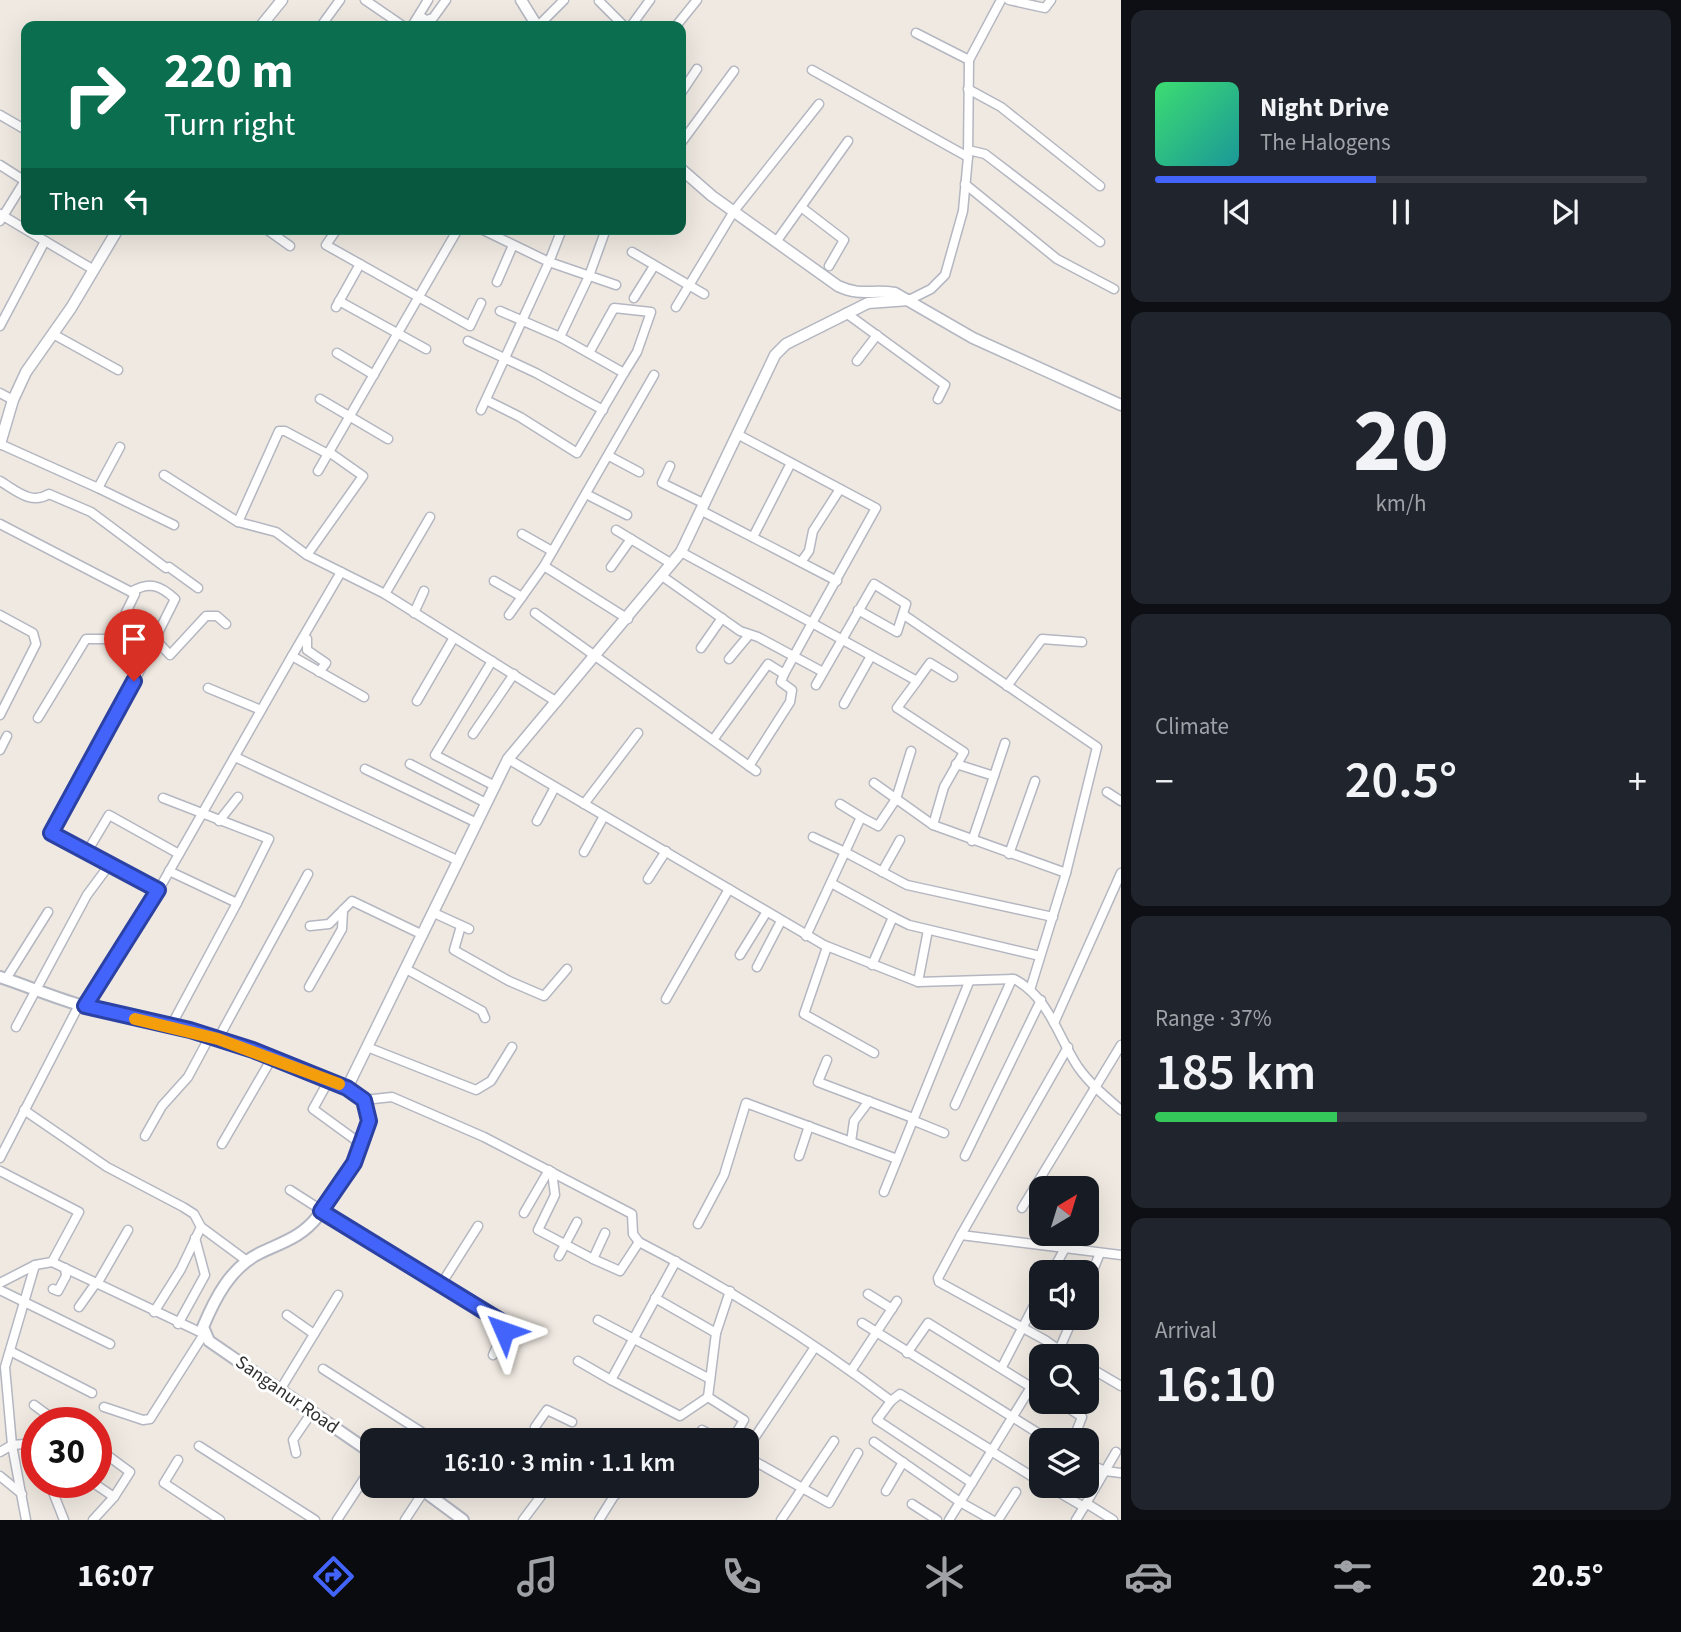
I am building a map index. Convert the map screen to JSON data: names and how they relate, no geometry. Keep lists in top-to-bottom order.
{
  "streets": {
    "main road": ["Sanganur Road"]
  },
  "north": "top right",
  "page": {
    "turn": ["220 m", "Turn right"],
    "song": ["Night Drive", "The Halogens"],
    "then": "Then",
    "tile": [
      ["20", "km/h"],
      "Climate",
      ["Range · 37%", "185 km"],
      ["Arrival", "16:10"]
    ],
    "heat": ["−", "20.5°", "+"],
    "limit": "30",
    "trip": "16:10 · 3 min · 1.1 km",
    "tabs": ["16:07", "20.5°"]
  }
}
